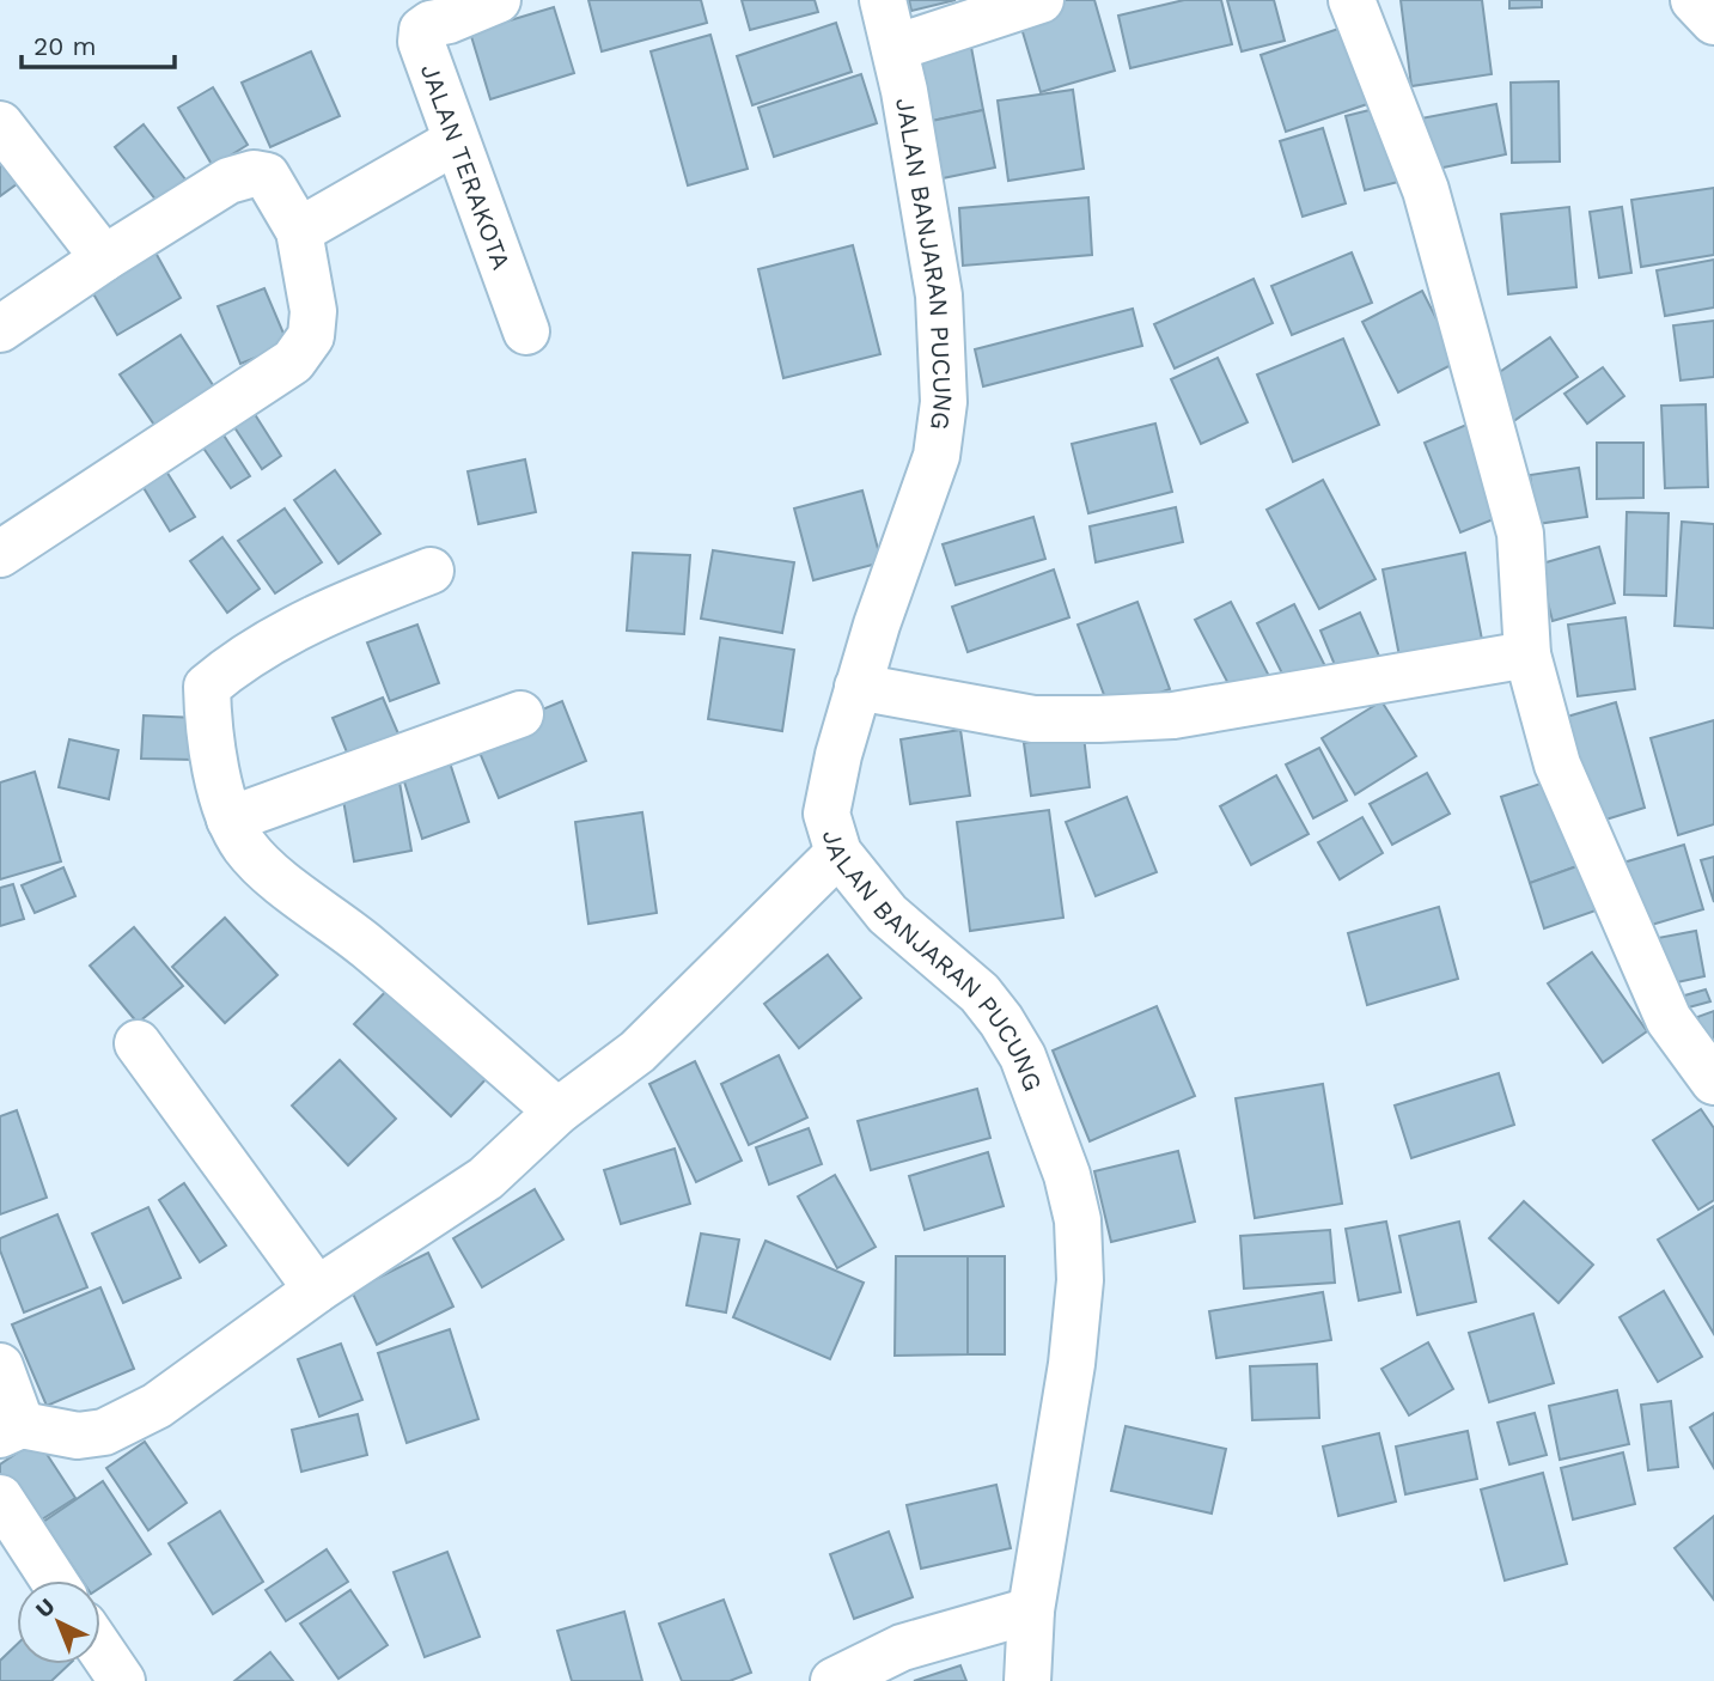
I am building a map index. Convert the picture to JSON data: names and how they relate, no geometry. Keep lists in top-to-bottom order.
{
  "streets": {
    "street": ["JALAN TERAKOTA", "JALAN BANJARAN PUCUNG"]
  },
  "scale_bar": "20 m",
  "north": "top left"
}
